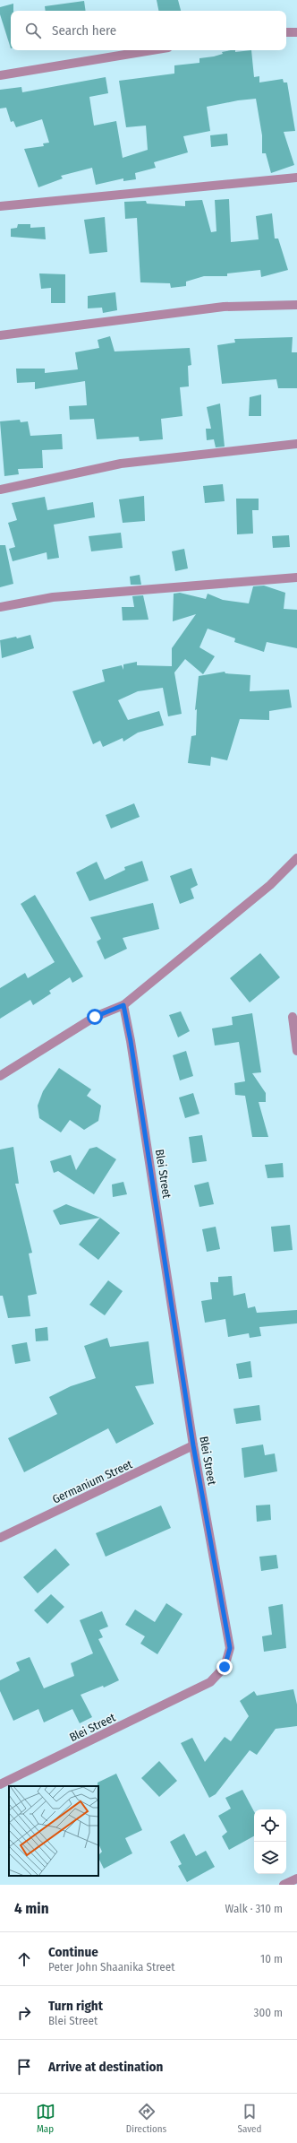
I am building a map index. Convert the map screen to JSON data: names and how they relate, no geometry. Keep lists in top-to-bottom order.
{
  "streets": {
    "street": ["Blei Street", "Germanium Street"]
  },
  "crossings": [
    ["Blei Street", "Germanium Street"]
  ],
  "page": {
    "search": "Search here",
    "heading": ["4 min", "Walk · 310 m"],
    "list": [
      ["Continue", "Peter John Shaanika Street", "10 m"],
      ["Turn right", "Blei Street", "300 m"],
      "Arrive at destination"
    ],
    "nav": ["Map", "Directions", "Saved"]
  }
}
